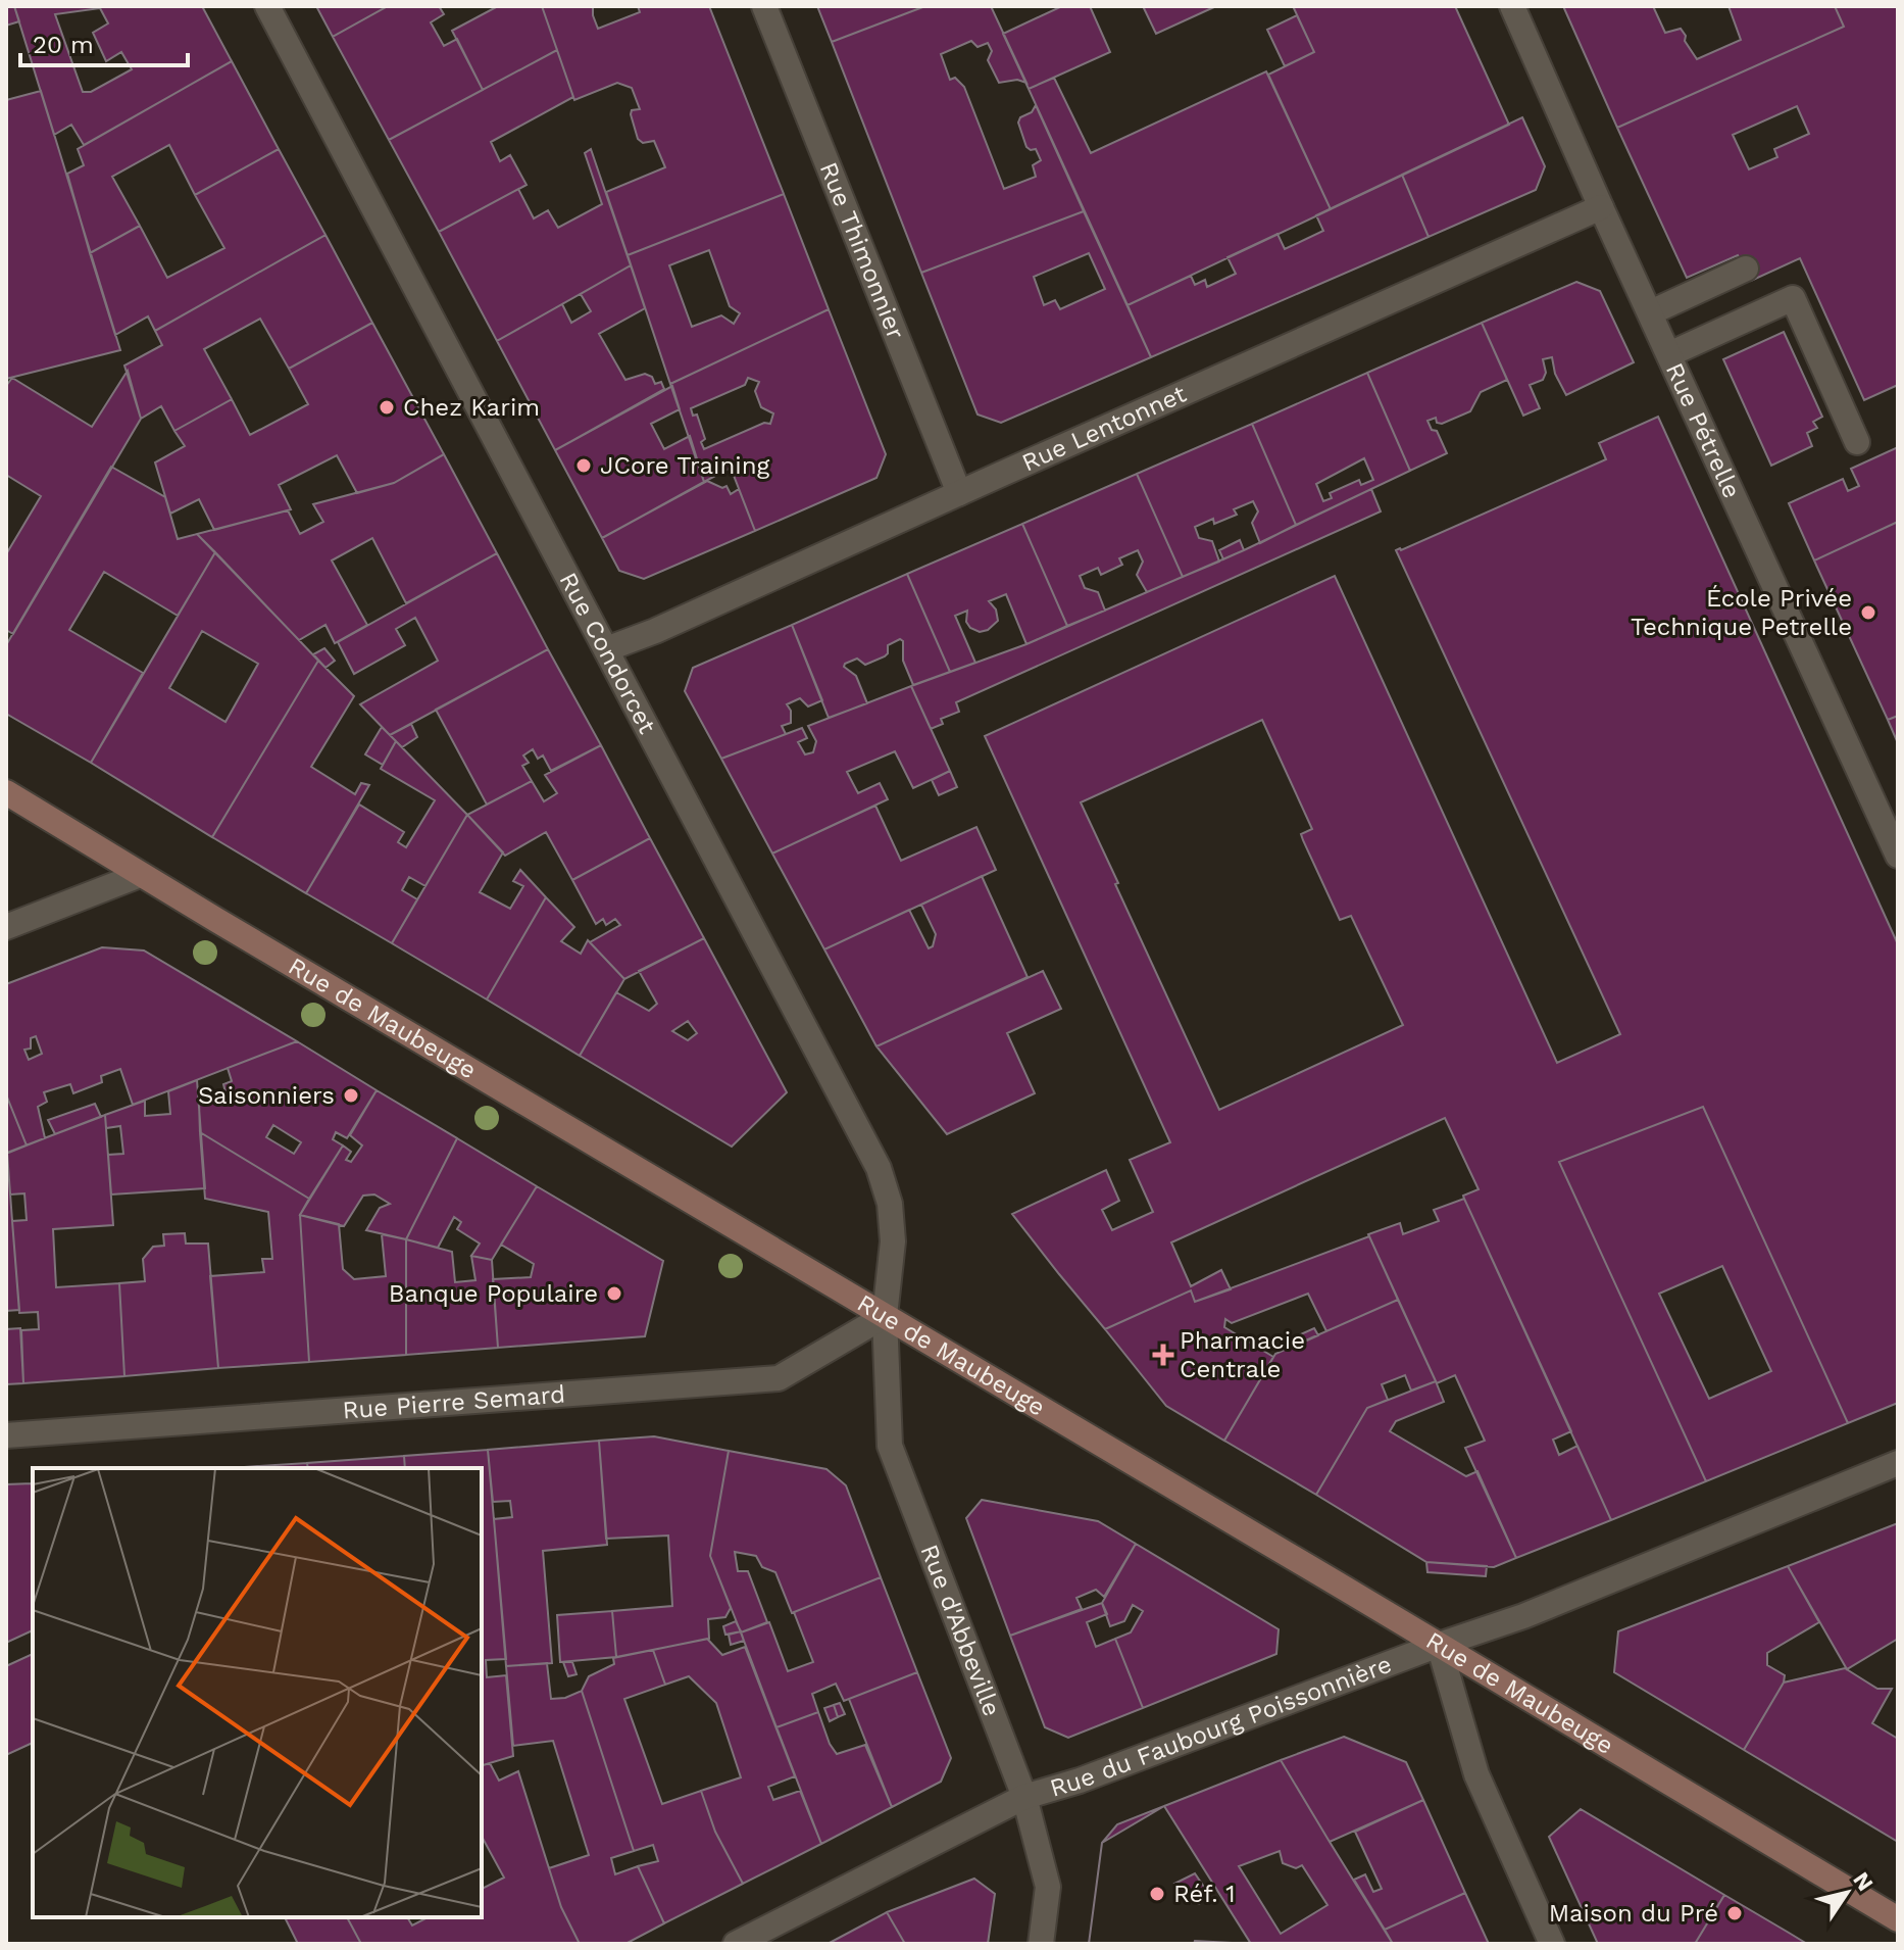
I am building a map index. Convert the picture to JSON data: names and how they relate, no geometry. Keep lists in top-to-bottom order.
{
  "streets": {
    "main road": ["Rue de Maubeuge"],
    "street": [
      "Rue Thimonnier",
      "Rue Lentonnet",
      "Rue Pétrelle",
      "Rue Condorcet",
      "Rue Pierre Semard",
      "Rue d'Abbeville",
      "Rue du Faubourg Poissonnière"
    ]
  },
  "crossings": [
    ["Rue Thimonnier", "Rue Lentonnet"],
    ["Rue Lentonnet", "Rue Pétrelle"],
    ["Rue Lentonnet", "Rue Condorcet"],
    ["Rue Condorcet", "Rue de Maubeuge"],
    ["Rue Condorcet", "Rue Pierre Semard"],
    ["Rue Condorcet", "Rue d'Abbeville"],
    ["Rue de Maubeuge", "Rue Pierre Semard"],
    ["Rue de Maubeuge", "Rue d'Abbeville"],
    ["Rue de Maubeuge", "Rue du Faubourg Poissonnière"],
    ["Rue Pierre Semard", "Rue d'Abbeville"],
    ["Rue d'Abbeville", "Rue du Faubourg Poissonnière"]
  ],
  "places": {
    "other": [
      "Chez Karim",
      "JCore Training",
      "École Privée Technique Petrelle",
      "Saisonniers",
      "Banque Populaire",
      "Réf. 1",
      "Maison du Pré"
    ],
    "health": ["Pharmacie Centrale"]
  },
  "scale_bar": "20 m",
  "north": "top right"
}
